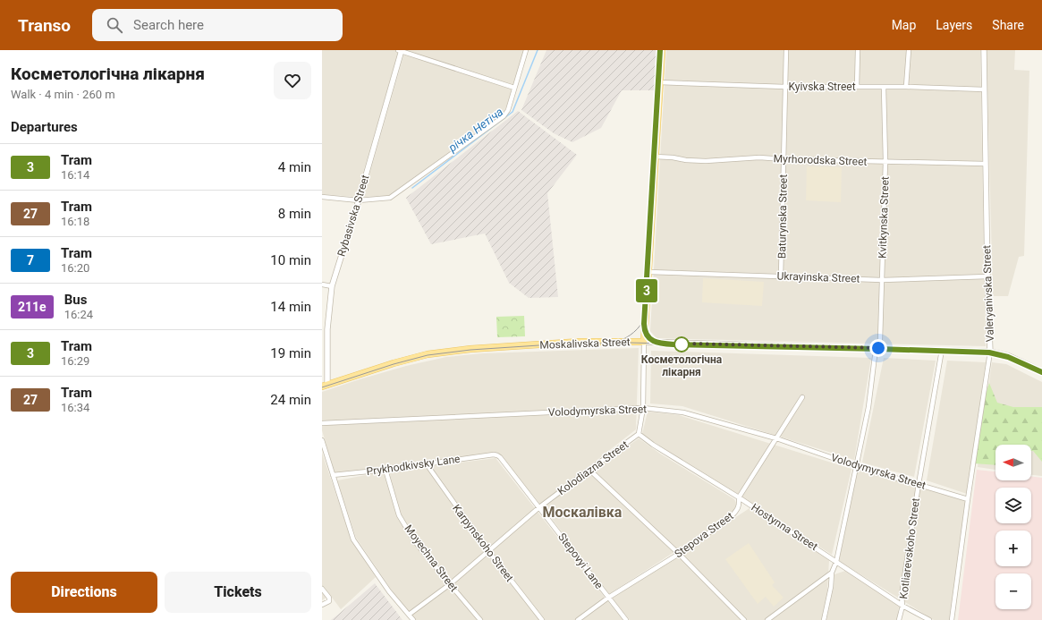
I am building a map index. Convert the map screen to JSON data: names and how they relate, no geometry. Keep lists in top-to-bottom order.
{
  "streets": {
    "main road": ["Moskalivska Street"],
    "street": [
      "Kyivska Street",
      "Myrhorodska Street",
      "Rybasivska Street",
      "Baturynska Street",
      "Kvitkynska Street",
      "Ukrayinska Street",
      "Valeryanivska Street",
      "Volodymyrska Street",
      "Prykhodkivsky Lane",
      "Kolodiazna Street",
      "Hostynna Street",
      "Stepova Street",
      "Karpynskoho Street",
      "Kotliarevskoho Street",
      "Moyechna Street",
      "Stepovyi Lane"
    ]
  },
  "crossings": [
    ["Kyivska Street", "Baturynska Street"],
    ["Kyivska Street", "Kvitkynska Street"],
    ["Kyivska Street", "Valeryanivska Street"],
    ["Myrhorodska Street", "Baturynska Street"],
    ["Myrhorodska Street", "Kvitkynska Street"],
    ["Myrhorodska Street", "Valeryanivska Street"],
    ["Rybasivska Street", "Moskalivska Street"],
    ["Baturynska Street", "Ukrayinska Street"],
    ["Kvitkynska Street", "Ukrayinska Street"],
    ["Kvitkynska Street", "Moskalivska Street"],
    ["Kvitkynska Street", "Volodymyrska Street"],
    ["Kvitkynska Street", "Hostynna Street"],
    ["Ukrayinska Street", "Valeryanivska Street"],
    ["Valeryanivska Street", "Moskalivska Street"],
    ["Valeryanivska Street", "Volodymyrska Street"],
    ["Moskalivska Street", "Kolodiazna Street"],
    ["Moskalivska Street", "Kotliarevskoho Street"],
    ["Volodymyrska Street", "Kolodiazna Street"],
    ["Volodymyrska Street", "Stepova Street"],
    ["Volodymyrska Street", "Kotliarevskoho Street"],
    ["Prykhodkivsky Lane", "Karpynskoho Street"],
    ["Prykhodkivsky Lane", "Moyechna Street"],
    ["Prykhodkivsky Lane", "Stepovyi Lane"],
    ["Kolodiazna Street", "Hostynna Street"],
    ["Kolodiazna Street", "Karpynskoho Street"],
    ["Kolodiazna Street", "Moyechna Street"],
    ["Kolodiazna Street", "Stepovyi Lane"],
    ["Hostynna Street", "Stepova Street"],
    ["Hostynna Street", "Kotliarevskoho Street"],
    ["Stepova Street", "Stepovyi Lane"]
  ],
  "districts": ["Москалівка"],
  "water": ["річка Нетіча"],
  "places": ["Косметологічна лікарня"],
  "lines": ["tram line 3"],
  "north": "left",
  "page": {
    "header": "Transo",
    "search": "Search here",
    "nav": ["Map", "Layers", "Share"],
    "heading": [
      ["Косметологічна лікарня", "Walk · 4 min · 260 m"],
      "Departures"
    ],
    "on_map": "3",
    "list": [
      {
        "mark": "3",
        "name": "Tram",
        "note": "16:14",
        "value": "4 min"
      },
      {
        "mark": "27",
        "name": "Tram",
        "note": "16:18",
        "value": "8 min"
      },
      {
        "mark": "7",
        "name": "Tram",
        "note": "16:20",
        "value": "10 min"
      },
      {
        "mark": "211е",
        "name": "Bus",
        "note": "16:24",
        "value": "14 min"
      },
      {
        "mark": "3",
        "name": "Tram",
        "note": "16:29",
        "value": "19 min"
      },
      {
        "mark": "27",
        "name": "Tram",
        "note": "16:34",
        "value": "24 min"
      }
    ],
    "map_buttons": ["+", "−"],
    "buttons": ["Directions", "Tickets"]
  }
}
